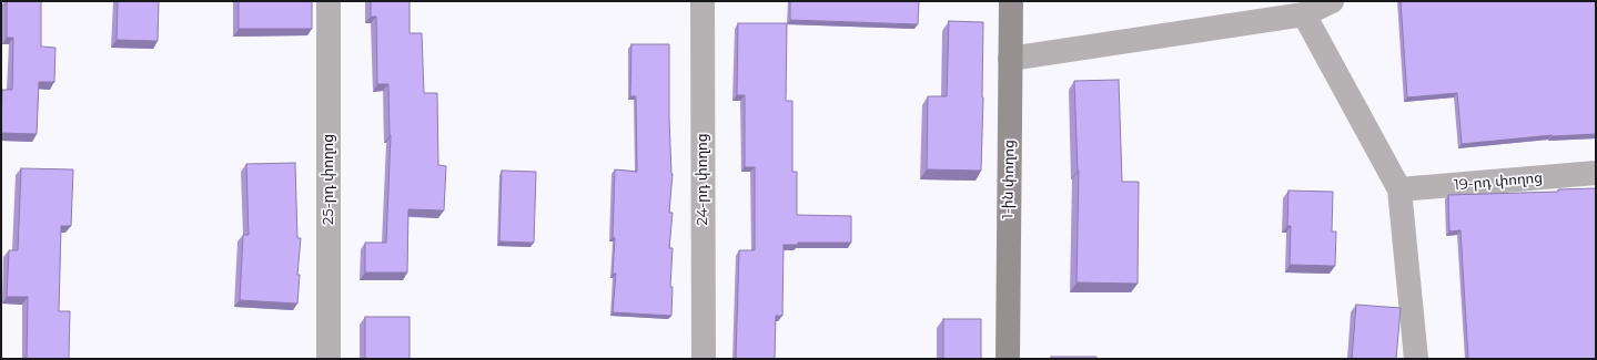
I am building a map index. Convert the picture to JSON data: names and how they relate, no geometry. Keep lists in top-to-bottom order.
{
  "streets": {
    "main road": ["1-ին փողոց"],
    "street": ["25-րդ փողոց", "24-րդ փողոց", "19-րդ փողոց"]
  }
}
